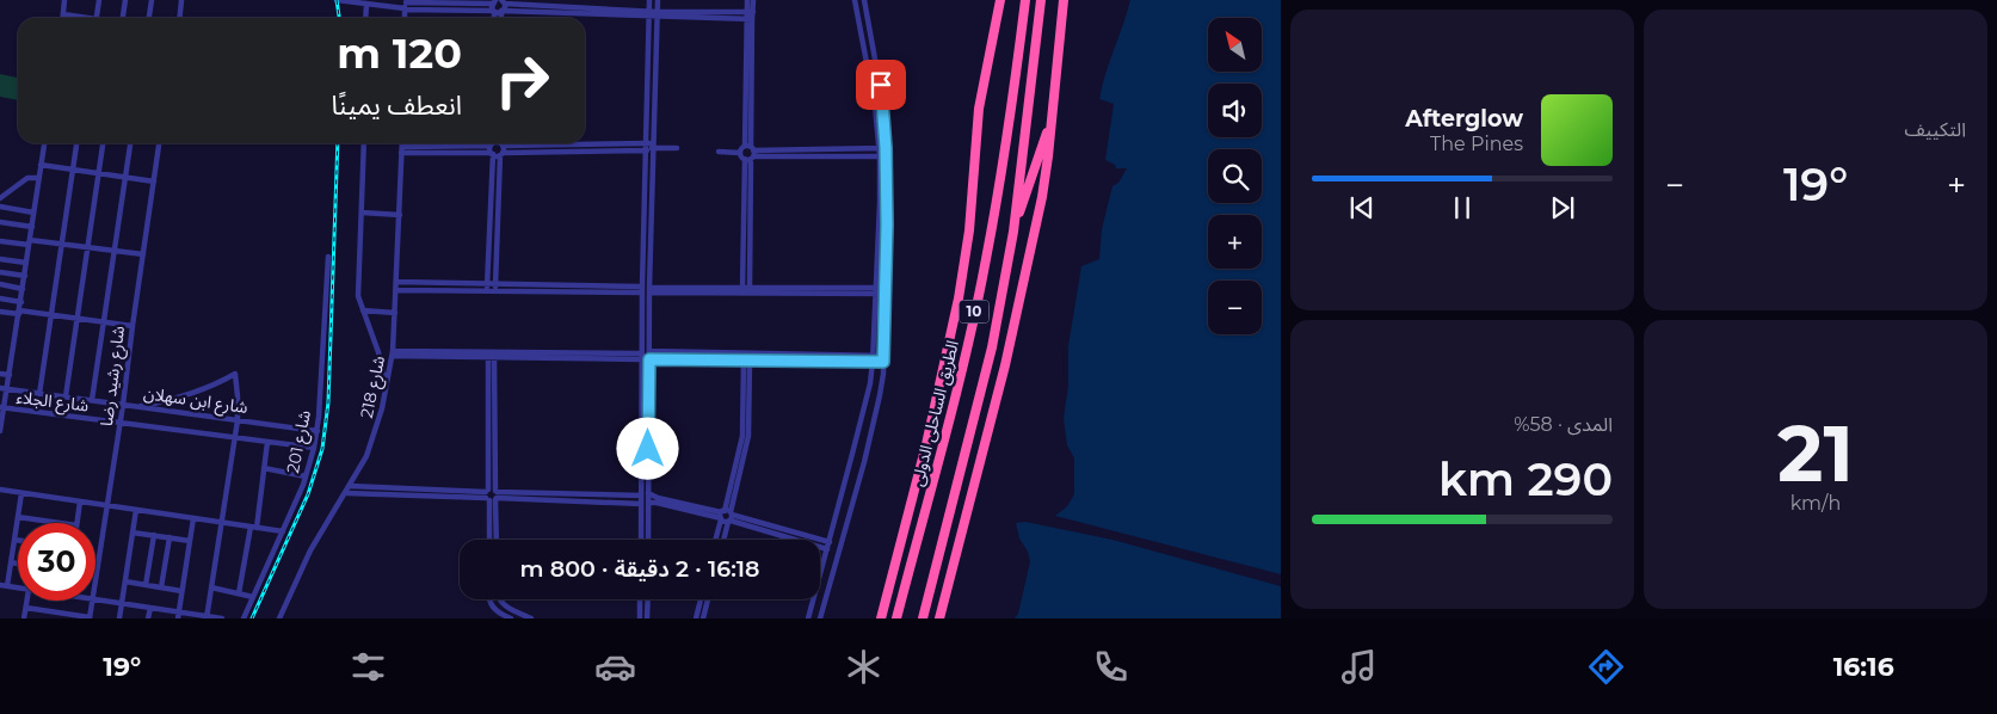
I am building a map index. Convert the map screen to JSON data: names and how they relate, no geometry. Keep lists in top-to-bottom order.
{
  "streets": {
    "highway": ["10", "الطريق الساحلى الدولى"],
    "street": [
      "شارع رشيد رضا",
      "شارع 218",
      "شارع ابن سهلان",
      "شارع الجلاء",
      "شارع 201"
    ]
  },
  "crossings": [
    ["شارع رشيد رضا", "شارع ابن سهلان"],
    ["شارع رشيد رضا", "شارع الجلاء"],
    ["شارع ابن سهلان", "شارع 201"],
    ["شارع الجلاء", "شارع 201"]
  ],
  "north": "top left",
  "page": {
    "tile": [
      "التكييف",
      ["21", "km/h"],
      ["المدى · 58%", "290 km"]
    ],
    "map_buttons": ["+", "−"],
    "turn": ["120 m", "انعطف يمينًا"],
    "song": ["Afterglow", "The Pines"],
    "heat": ["−", "19°", "+"],
    "limit": "30",
    "trip": "16:18 · 2 دقيقة · 800 m",
    "tabs": ["16:16", "19°"]
  }
}
